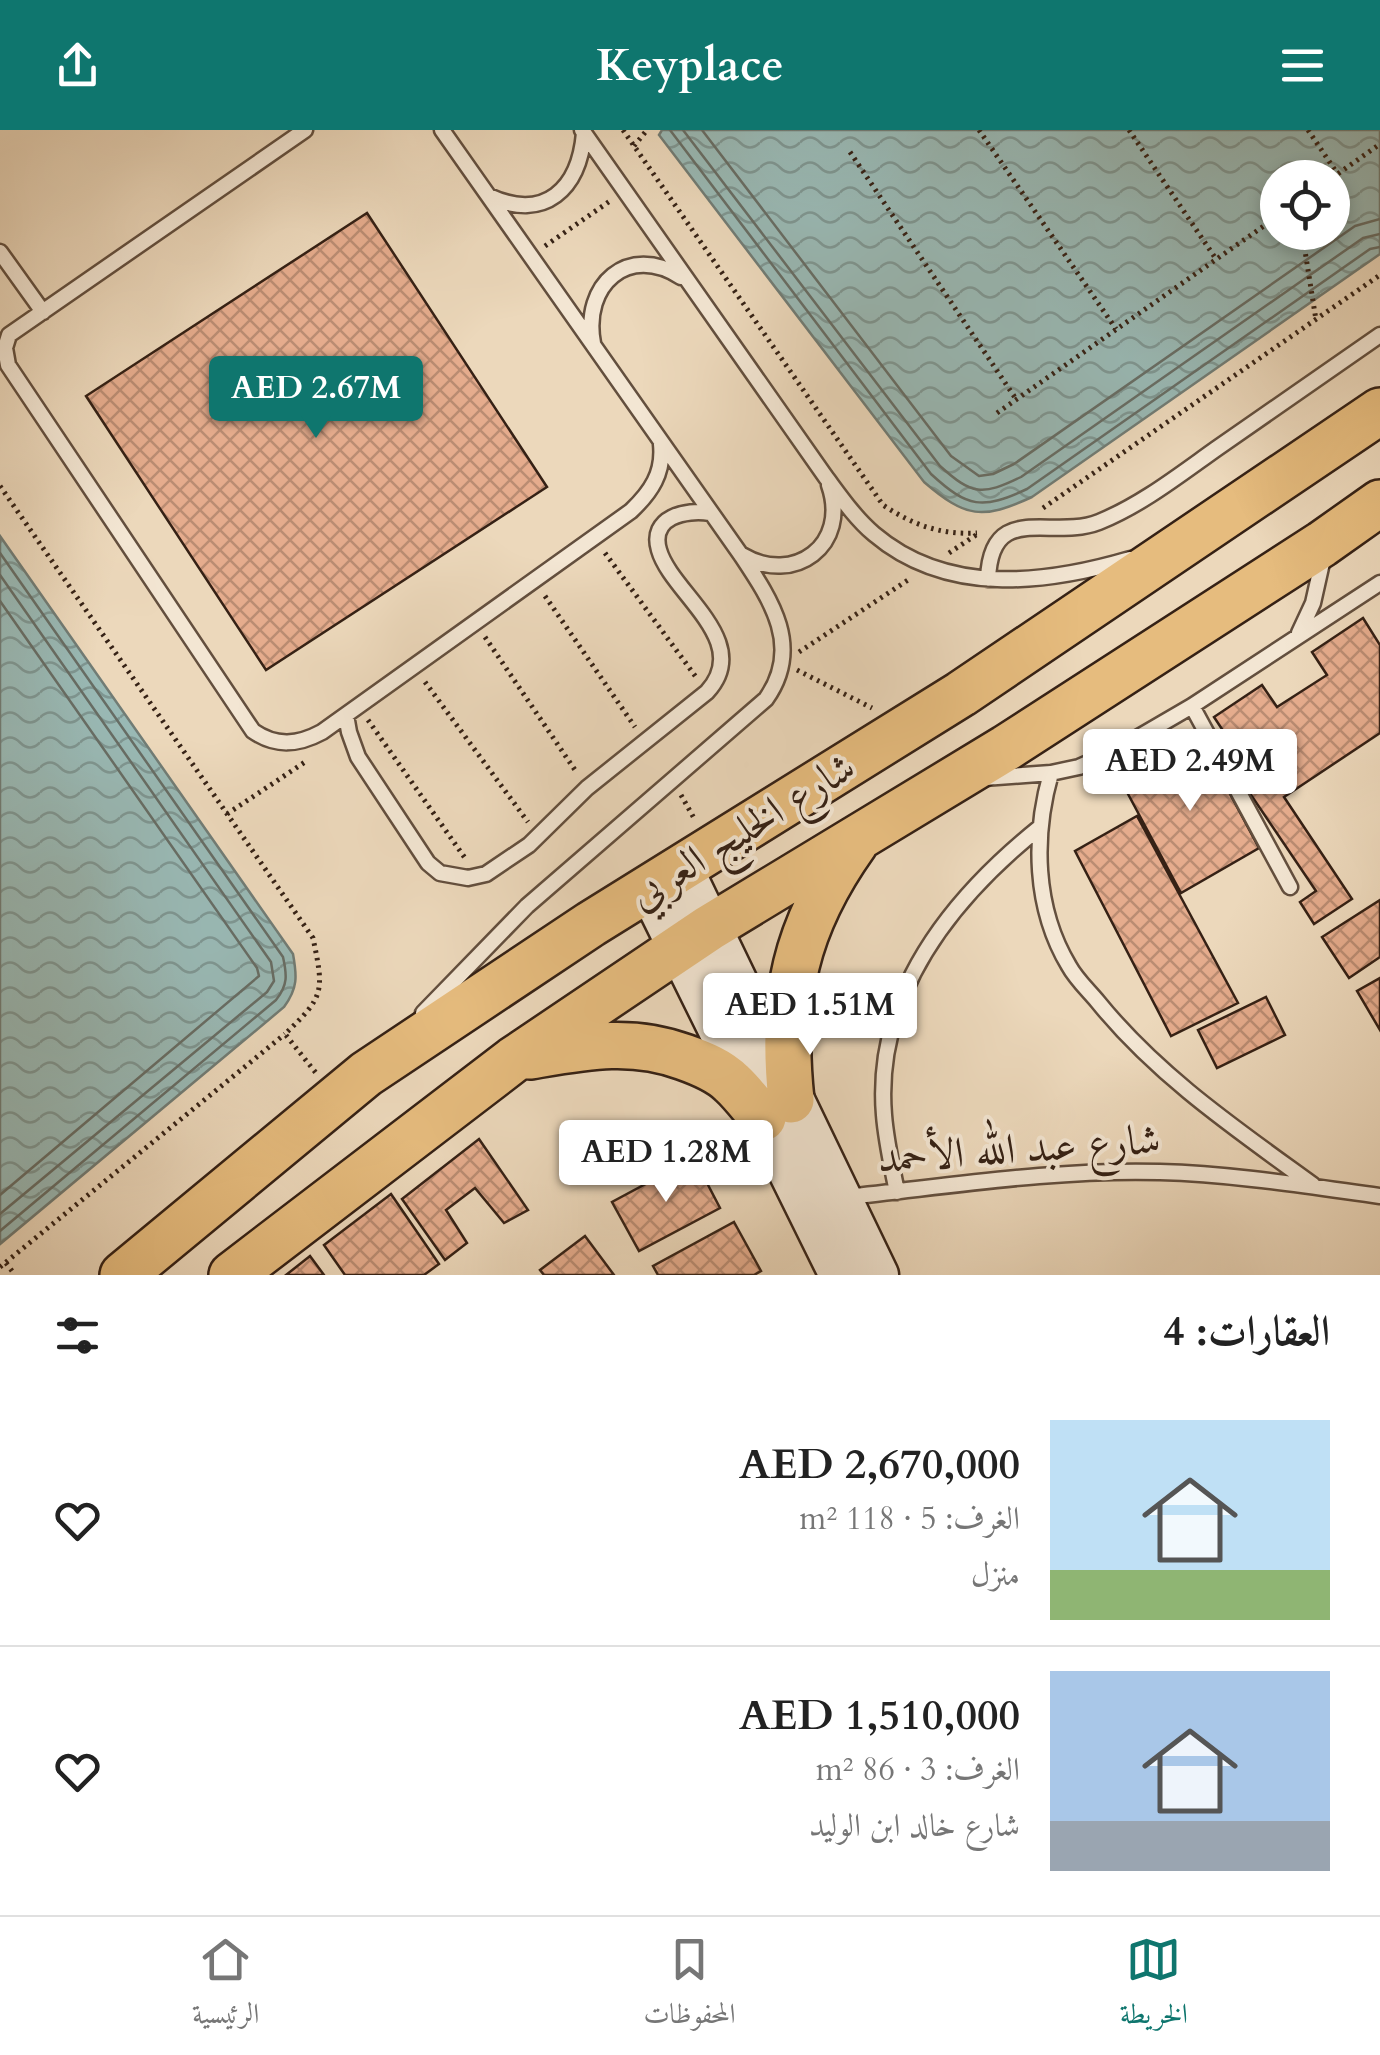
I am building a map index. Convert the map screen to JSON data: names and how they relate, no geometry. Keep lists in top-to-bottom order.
{
  "streets": {
    "main road": ["شارع الخليج العربي"],
    "lane": ["شارع عبد الله الأحمد"]
  },
  "page": {
    "header": "Keyplace",
    "price": [
      "AED 2.67M",
      "AED 2.49M",
      "AED 1.51M",
      "AED 1.28M"
    ],
    "heading": "العقارات: 4",
    "list": [
      {
        "name": "AED 2,670,000",
        "note": "الغرف: 5 · 118 m² · منزل"
      },
      {
        "name": "AED 1,510,000",
        "note": "الغرف: 3 · 86 m² · شارع خالد ابن الوليد"
      }
    ],
    "tabs": ["الخريطة", "المحفوظات", "الرئيسية"]
  }
}
